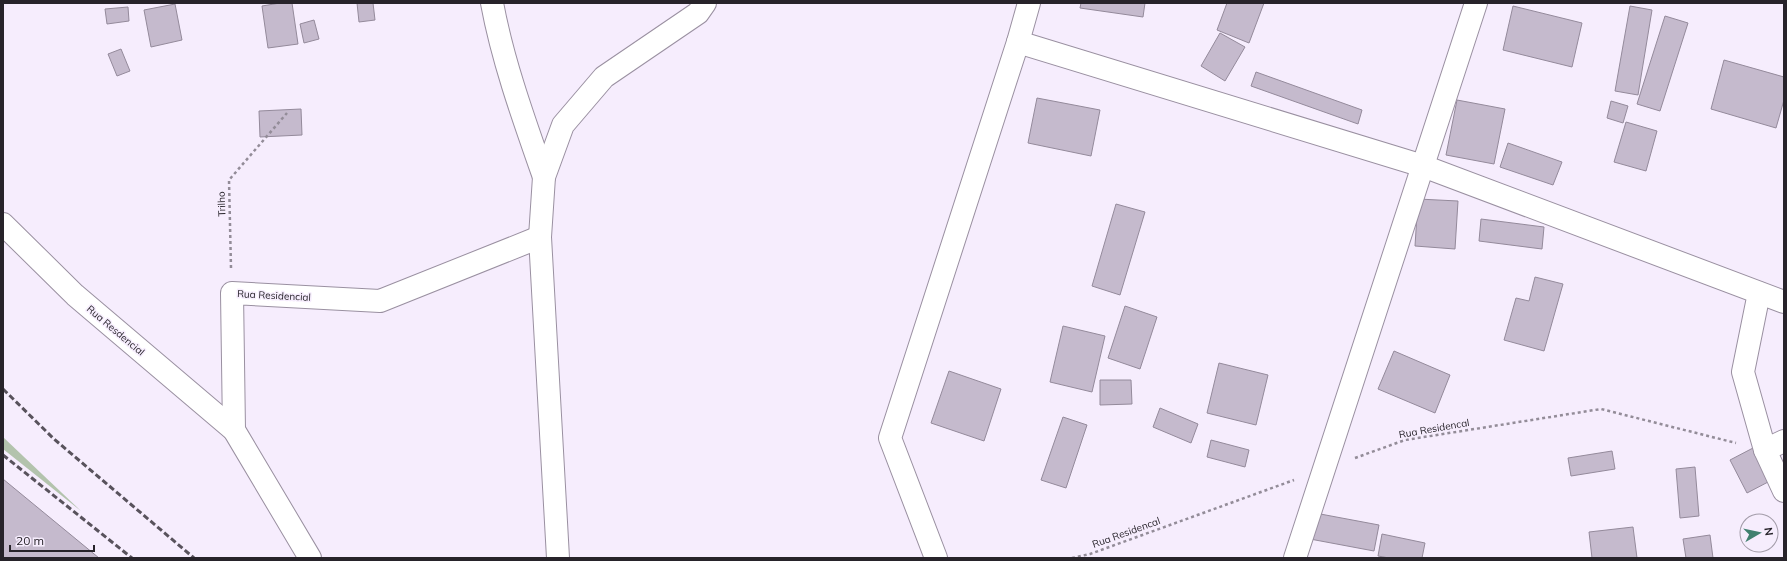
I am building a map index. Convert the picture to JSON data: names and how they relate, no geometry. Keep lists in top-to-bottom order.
{
  "streets": {
    "street": ["Rua Residencial", "Rua Resdencial"],
    "path": ["Trilho", "Rua Residencal"]
  },
  "crossings": [
    ["Trilho", "Rua Residencial"],
    ["Rua Residencial", "Rua Resdencial"]
  ],
  "scale_bar": "20 m",
  "north": "right"
}
